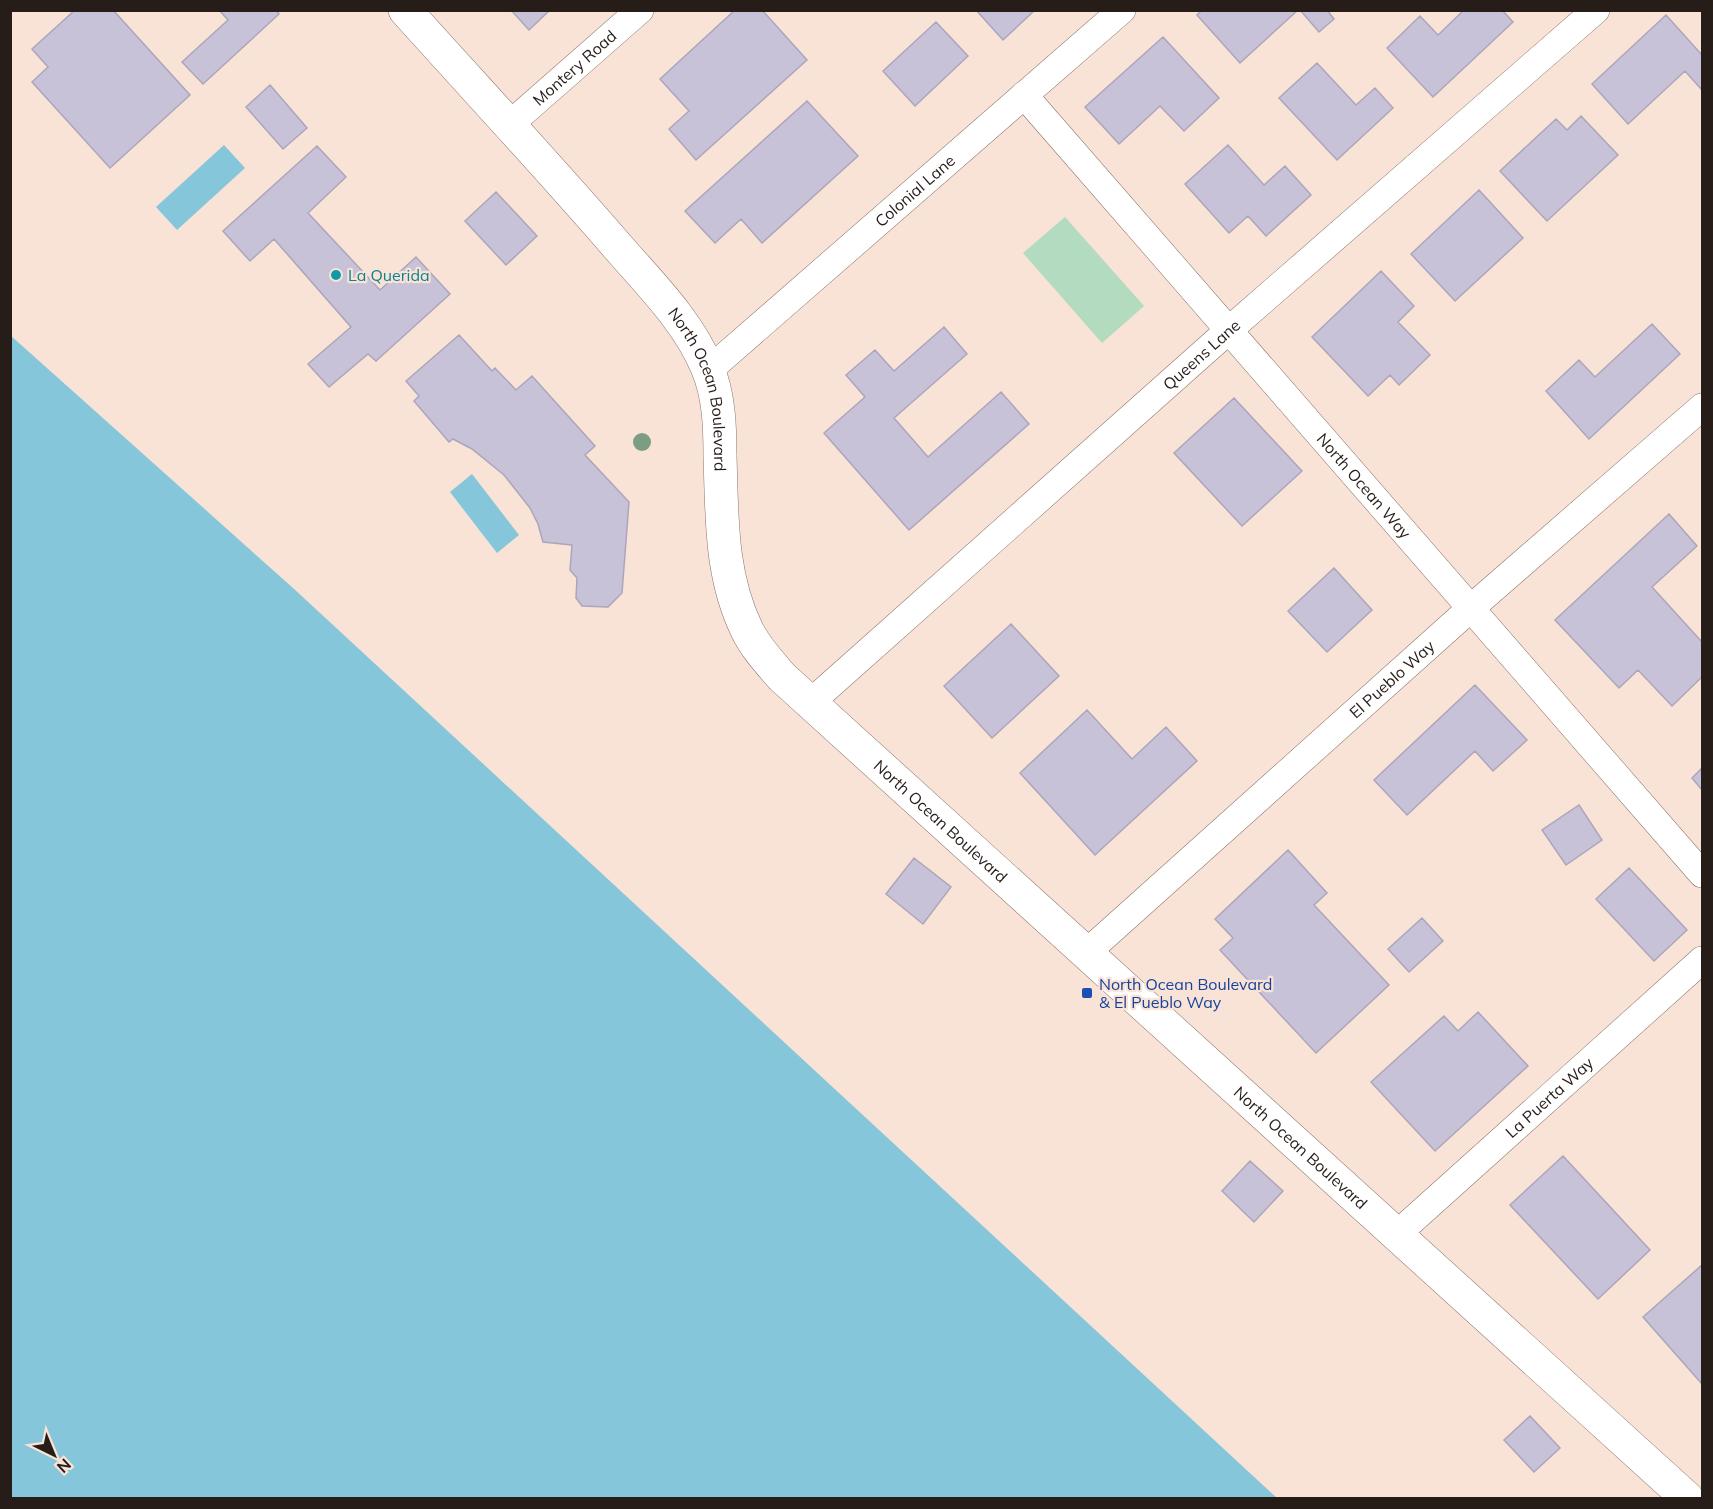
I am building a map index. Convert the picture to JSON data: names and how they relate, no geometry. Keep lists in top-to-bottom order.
{
  "streets": {
    "street": [
      "Montery Road",
      "Colonial Lane",
      "Queens Lane",
      "North Ocean Boulevard",
      "North Ocean Way",
      "El Pueblo Way",
      "La Puerta Way"
    ]
  },
  "crossings": [
    ["Montery Road", "North Ocean Boulevard"],
    ["Colonial Lane", "North Ocean Boulevard"],
    ["Colonial Lane", "North Ocean Way"],
    ["Queens Lane", "North Ocean Boulevard"],
    ["Queens Lane", "North Ocean Way"],
    ["North Ocean Boulevard", "El Pueblo Way"],
    ["North Ocean Boulevard", "La Puerta Way"],
    ["North Ocean Way", "El Pueblo Way"]
  ],
  "places": {
    "other": ["La Querida"],
    "transit": ["North Ocean Boulevard & El Pueblo Way"]
  },
  "north": "bottom right"
}
